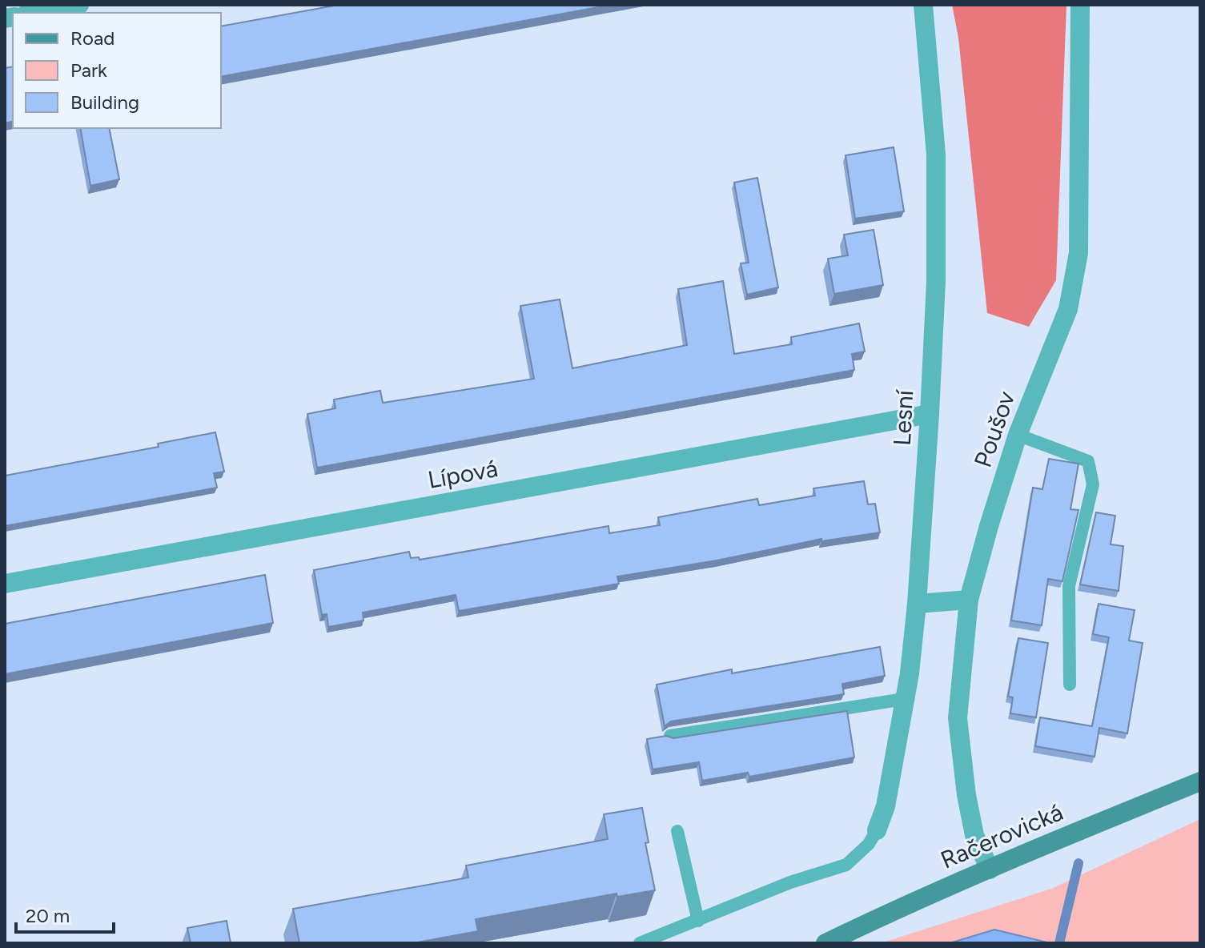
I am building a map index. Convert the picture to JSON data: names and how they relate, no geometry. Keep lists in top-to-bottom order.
{
  "streets": {
    "main road": ["Račerovická"],
    "street": ["Lesní", "Poušov", "Lípová"]
  },
  "crossings": [
    ["Lesní", "Lípová"],
    ["Poušov", "Račerovická"]
  ],
  "legend": ["Road", "Park", "Building"],
  "scale_bar": "20 m"
}
